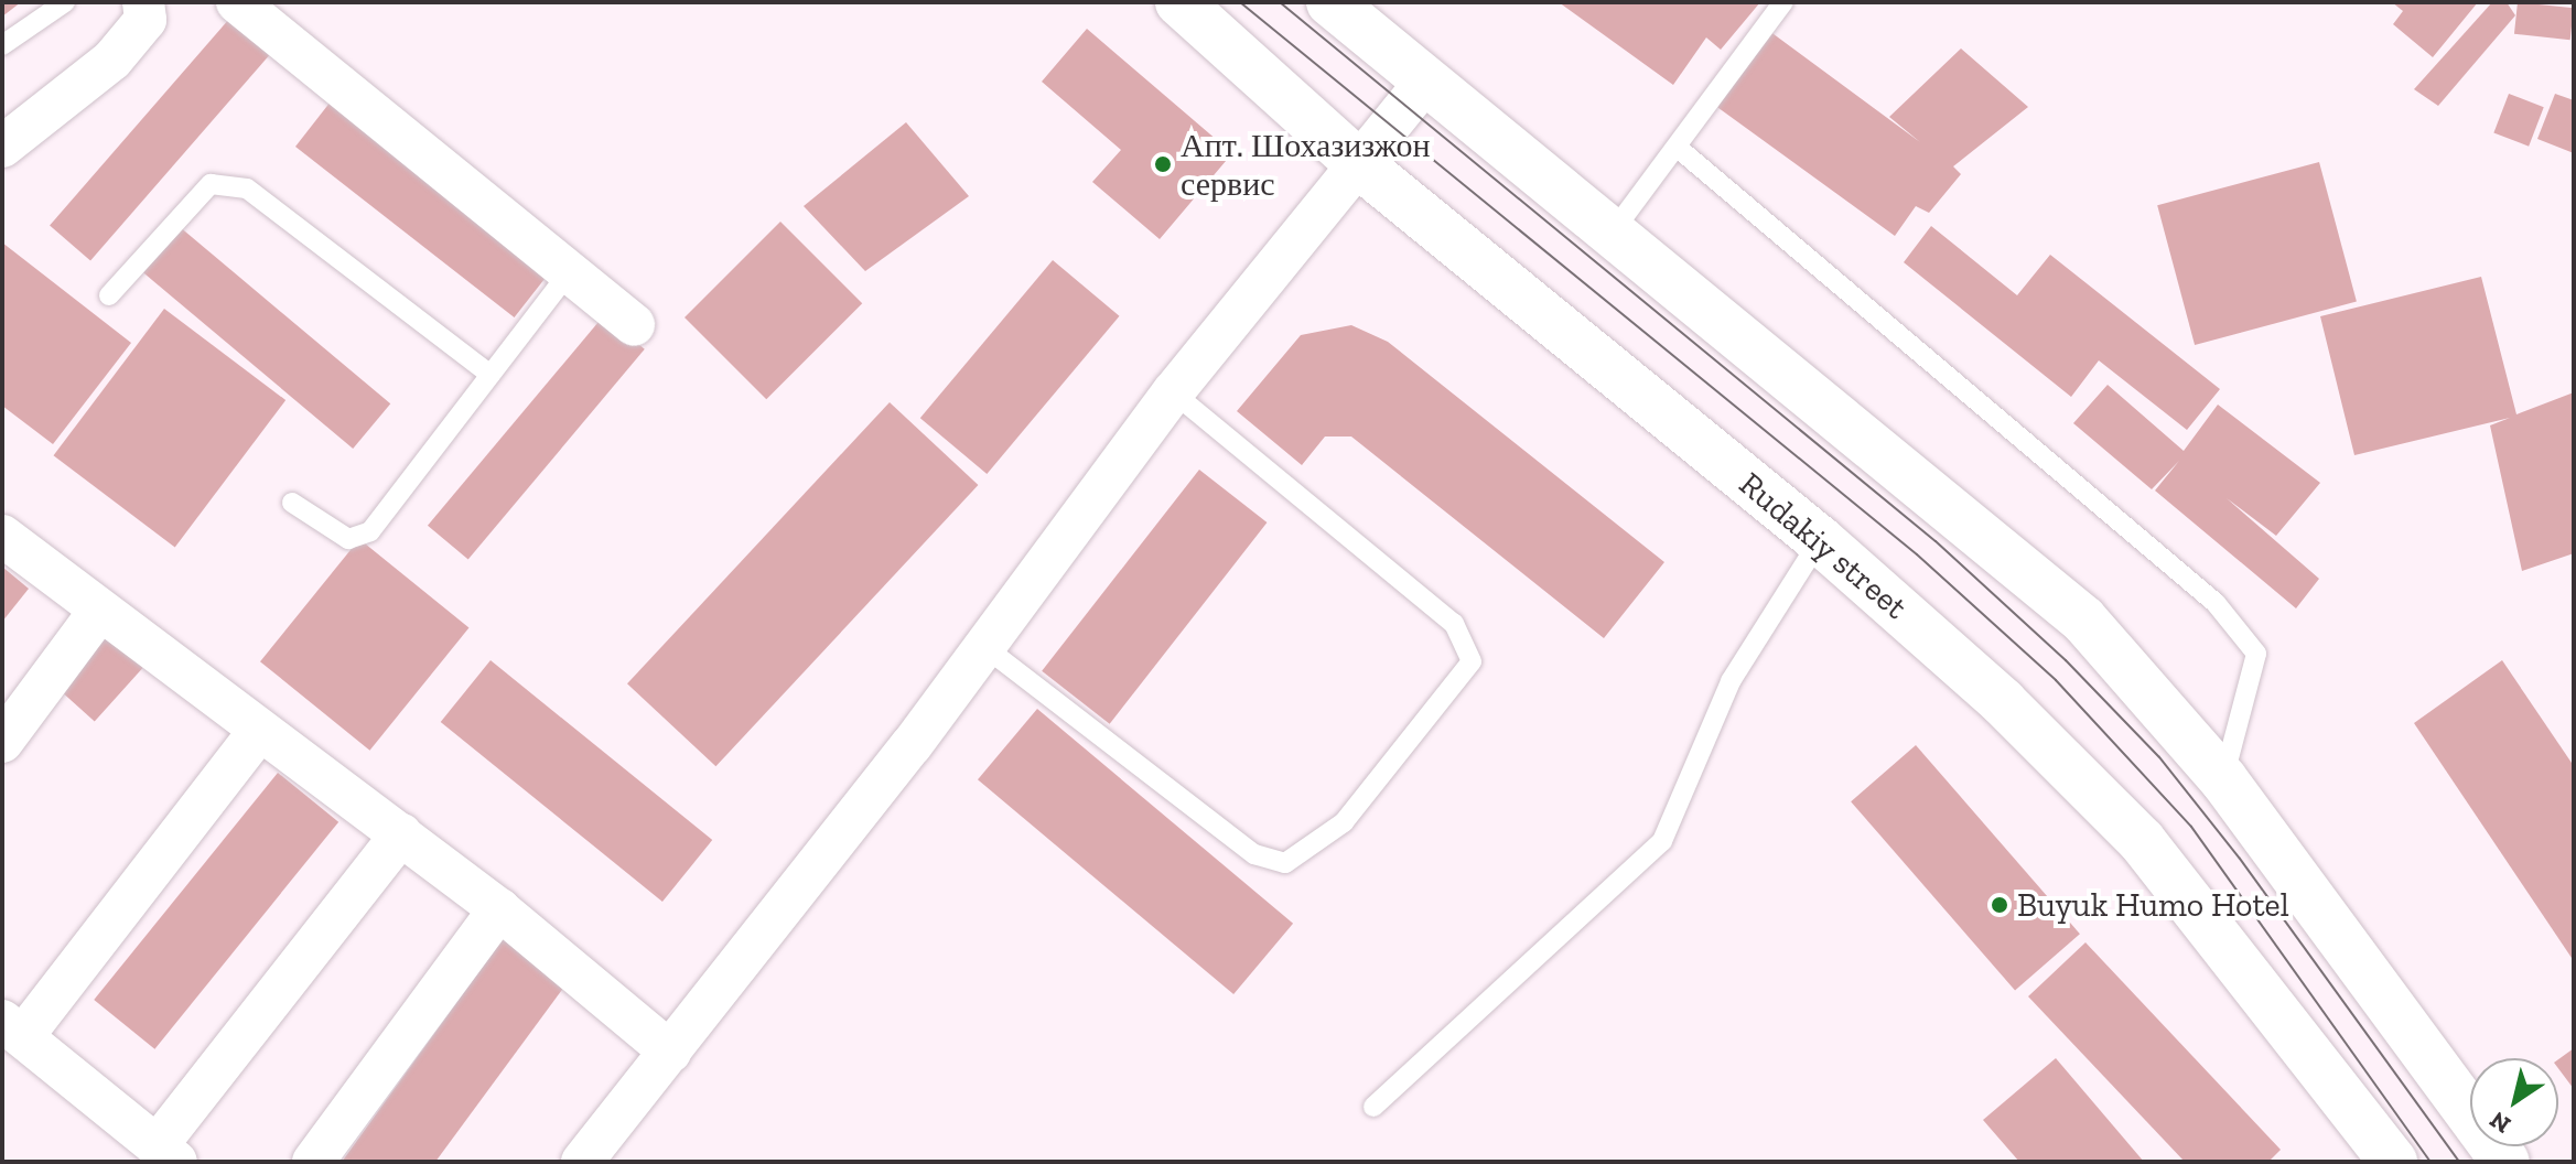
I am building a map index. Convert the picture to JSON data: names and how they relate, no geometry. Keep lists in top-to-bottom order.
{
  "streets": {
    "main road": ["Rudakiy street"]
  },
  "places": ["Апт. Шохазизжон сервис", "Buyuk Humo Hotel"],
  "north": "bottom left"
}
